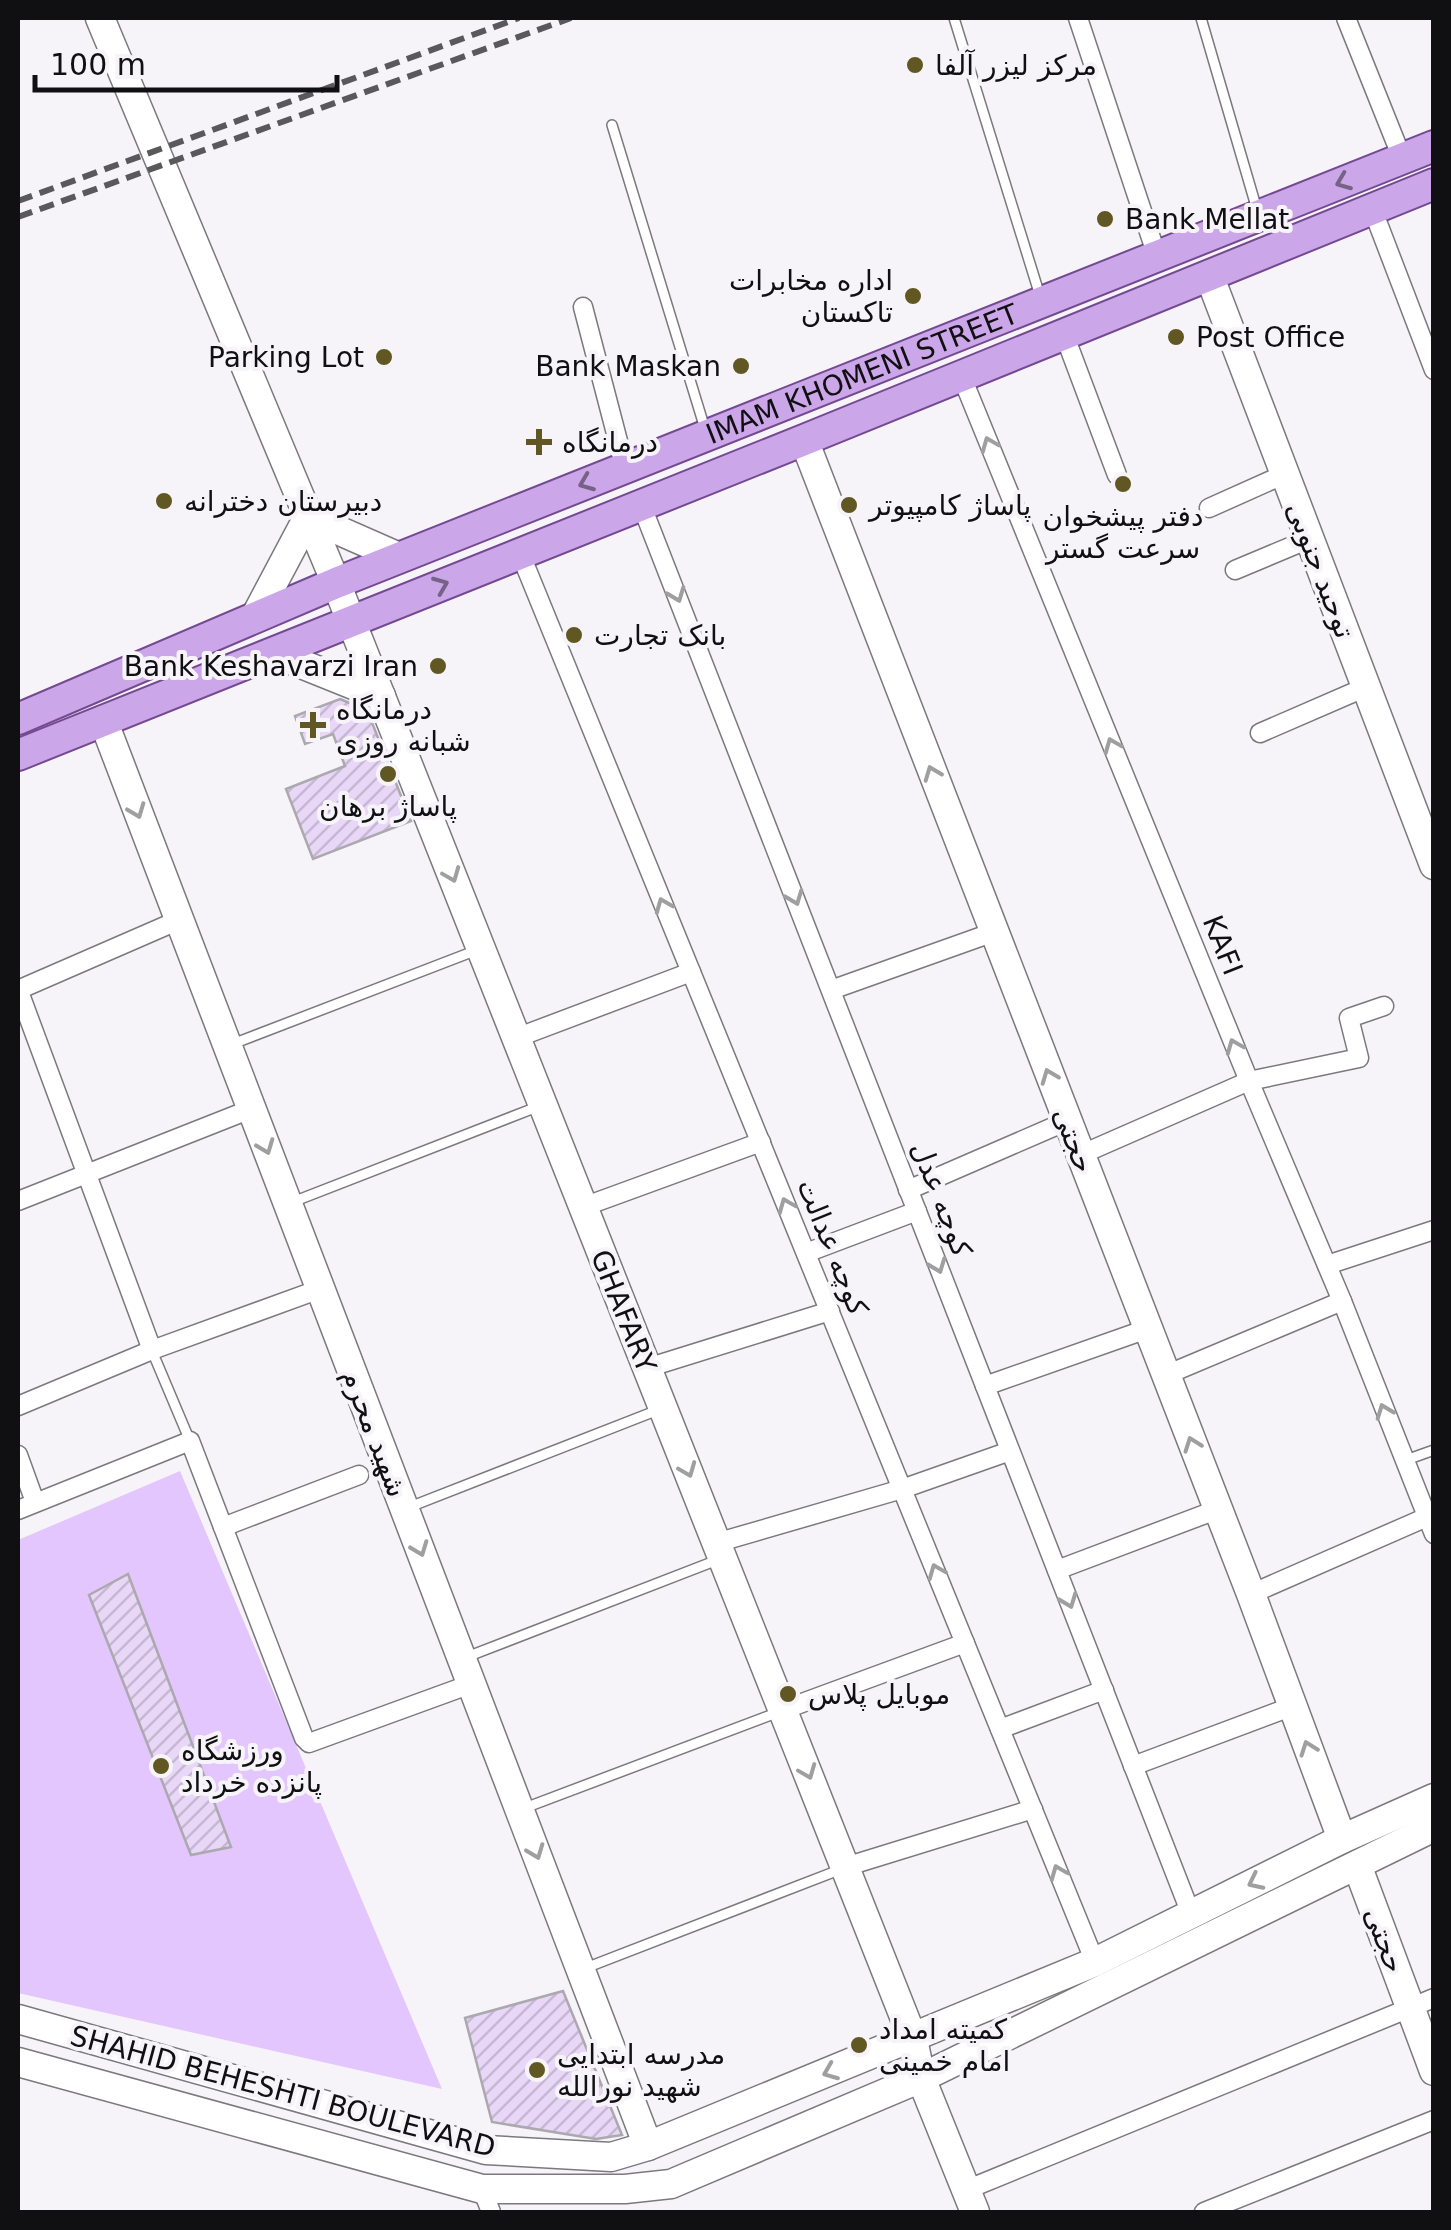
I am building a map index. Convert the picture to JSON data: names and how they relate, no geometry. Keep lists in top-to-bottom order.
{
  "streets": {
    "main road": ["IMAM KHOMENI STREET"],
    "street": [
      "توحید جنوبی",
      "KAFI",
      "حجتی",
      "کوچه عدل",
      "کوچه عدالت",
      "GHAFARY",
      "شهید محرم",
      "SHAHID BEHESHTI BOULEVARD"
    ]
  },
  "crossings": [
    ["IMAM KHOMENI STREET", "توحید جنوبی"],
    ["IMAM KHOMENI STREET", "KAFI"],
    ["IMAM KHOMENI STREET", "حجتی"],
    ["IMAM KHOMENI STREET", "کوچه عدل"],
    ["IMAM KHOMENI STREET", "کوچه عدالت"],
    ["IMAM KHOMENI STREET", "GHAFARY"],
    ["IMAM KHOMENI STREET", "شهید محرم"],
    ["حجتی", "SHAHID BEHESHTI BOULEVARD"],
    ["کوچه عدل", "SHAHID BEHESHTI BOULEVARD"],
    ["کوچه عدالت", "SHAHID BEHESHTI BOULEVARD"],
    ["GHAFARY", "SHAHID BEHESHTI BOULEVARD"],
    ["شهید محرم", "SHAHID BEHESHTI BOULEVARD"]
  ],
  "one_way": [
    "KAFI",
    "حجتی",
    "کوچه عدل",
    "کوچه عدالت",
    "شهید محرم"
  ],
  "places": {
    "other": [
      "مرکز لیزر آلفا",
      "Bank Mellat",
      "اداره مخابرات تاکستان",
      "Post Office",
      "Parking Lot",
      "Bank Maskan",
      "دفتر پیشخوان سرعت گستر",
      "دبیرستان دخترانه",
      "پاساژ کامپیوتر",
      "بانک تجارت",
      "Bank Keshavarzi Iran",
      "پاساژ برهان",
      "موبایل پلاس",
      "ورزشگاه پانزده خرداد",
      "کمیته امداد امام خمینی",
      "مدرسه ابتدایی شهید نورالله"
    ],
    "health": ["درمانگاه", "درمانگاه شبانه روزی"]
  },
  "scale_bar": "100 m"
}
